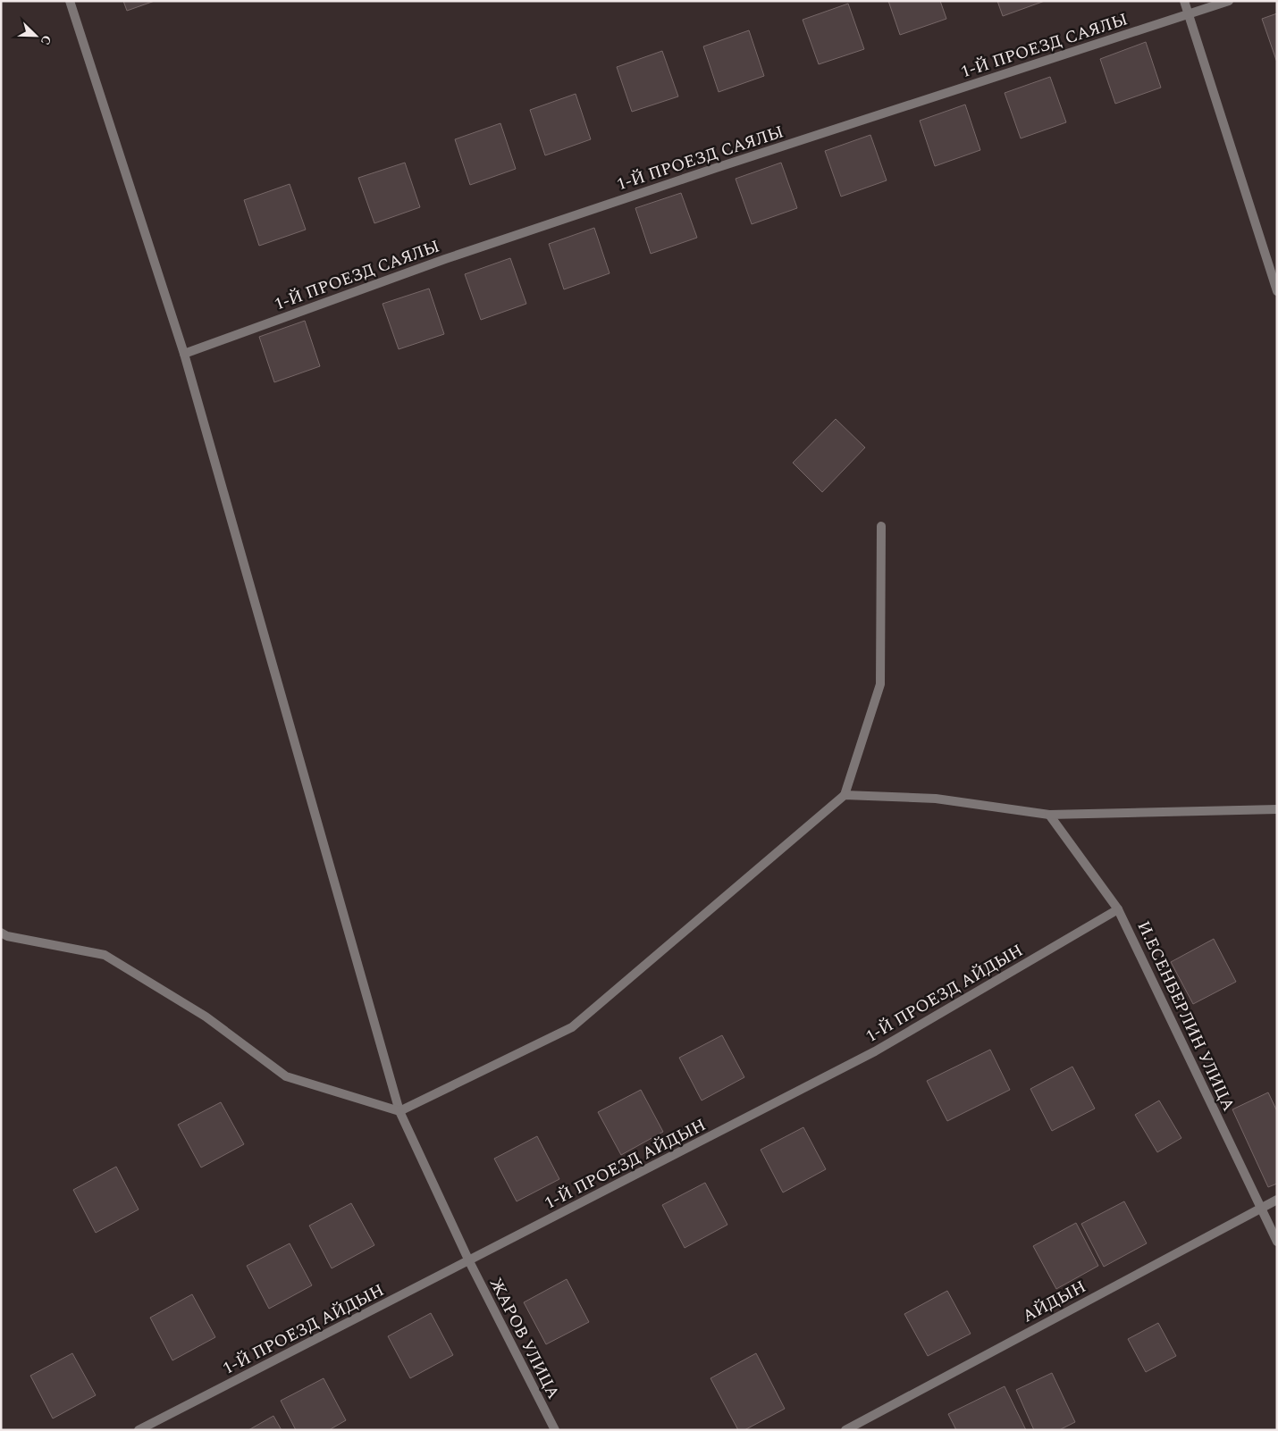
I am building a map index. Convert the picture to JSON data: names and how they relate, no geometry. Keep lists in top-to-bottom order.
{
  "streets": {
    "street": [
      "1-Й ПРОЕЗД САЯЛЫ",
      "1-Й ПРОЕЗД АЙДЫН",
      "И.ЕСЕНБЕРЛИН УЛИЦА",
      "АЙДЫН",
      "ЖАРОВ УЛИЦА"
    ]
  },
  "crossings": [
    ["1-Й ПРОЕЗД САЯЛЫ", "ЖАРОВ УЛИЦА"],
    ["1-Й ПРОЕЗД АЙДЫН", "И.ЕСЕНБЕРЛИН УЛИЦА"],
    ["1-Й ПРОЕЗД АЙДЫН", "ЖАРОВ УЛИЦА"],
    ["И.ЕСЕНБЕРЛИН УЛИЦА", "АЙДЫН"]
  ],
  "north": "bottom right"
}
